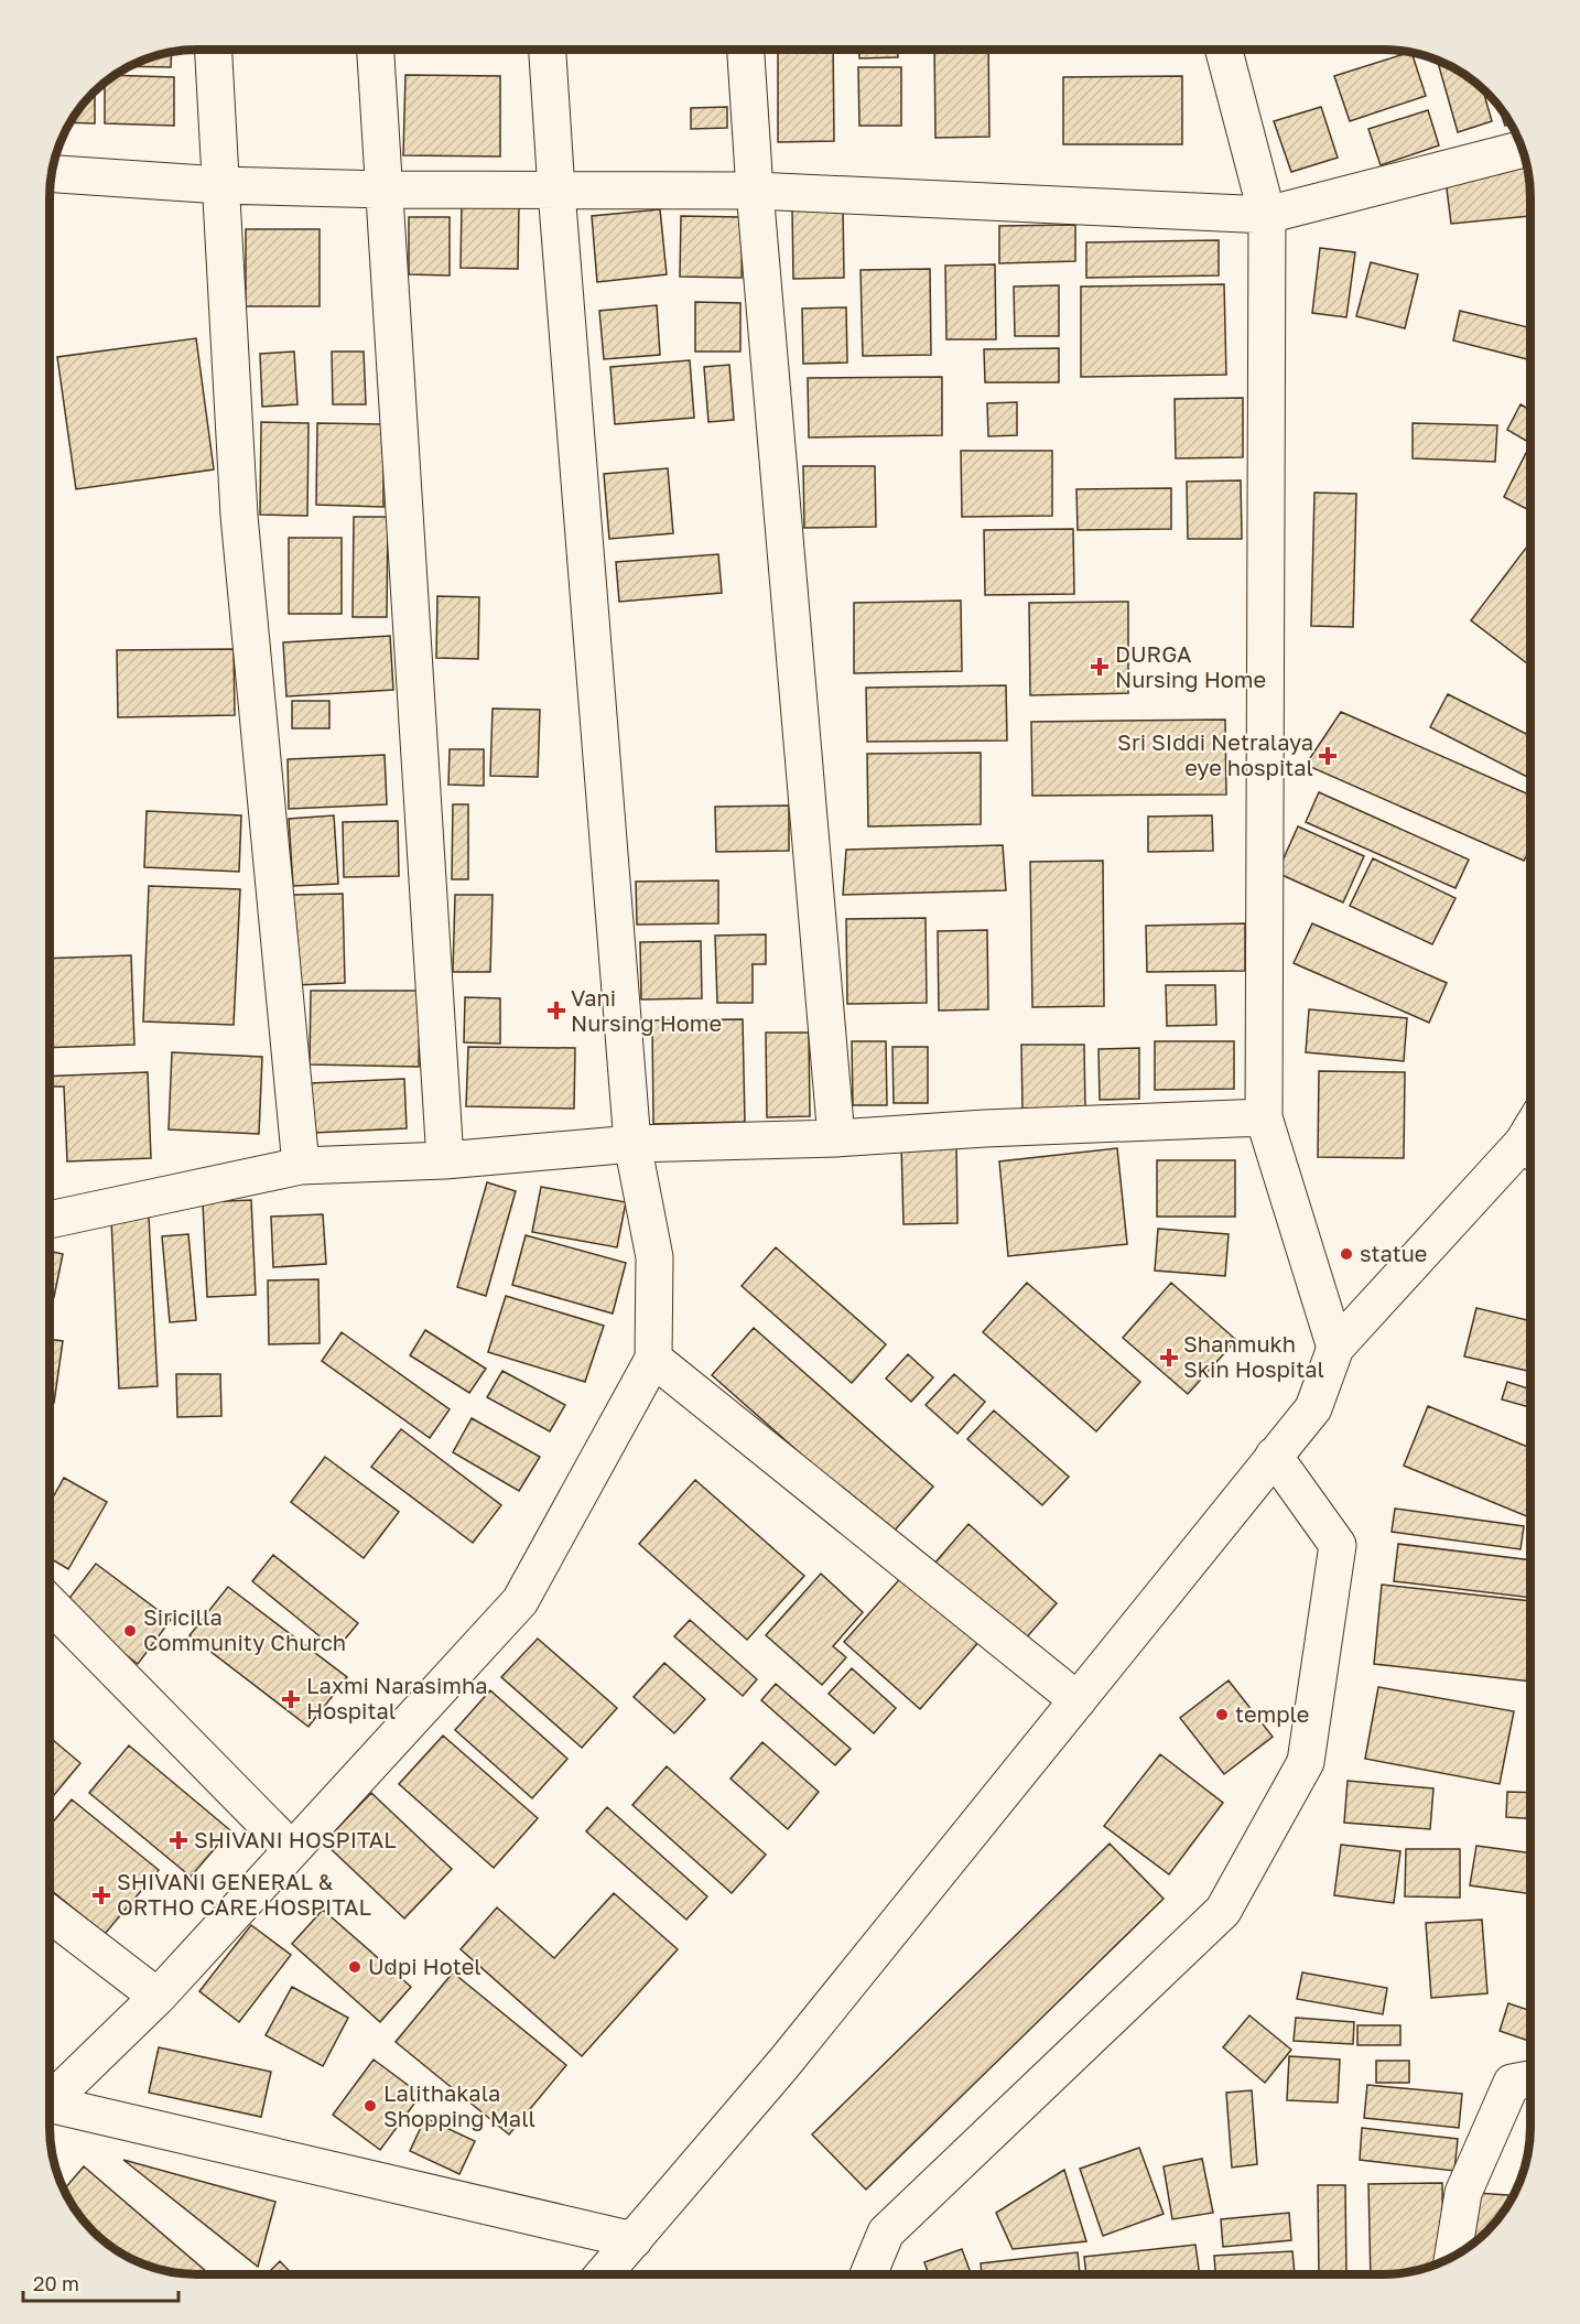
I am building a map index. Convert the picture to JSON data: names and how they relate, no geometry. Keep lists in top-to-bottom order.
{
  "places": {
    "health": [
      "DURGA Nursing Home",
      "Sri SIddi Netralaya eye hospital",
      "Vani Nursing Home",
      "Shanmukh Skin Hospital",
      "Laxmi Narasimha Hospital",
      "SHIVANI HOSPITAL",
      "SHIVANI GENERAL & ORTHO CARE HOSPITAL"
    ],
    "other": [
      "statue",
      "Siricilla Community Church",
      "temple",
      "Udpi Hotel",
      "Lalithakala Shopping Mall"
    ]
  },
  "scale_bar": "20 m"
}
